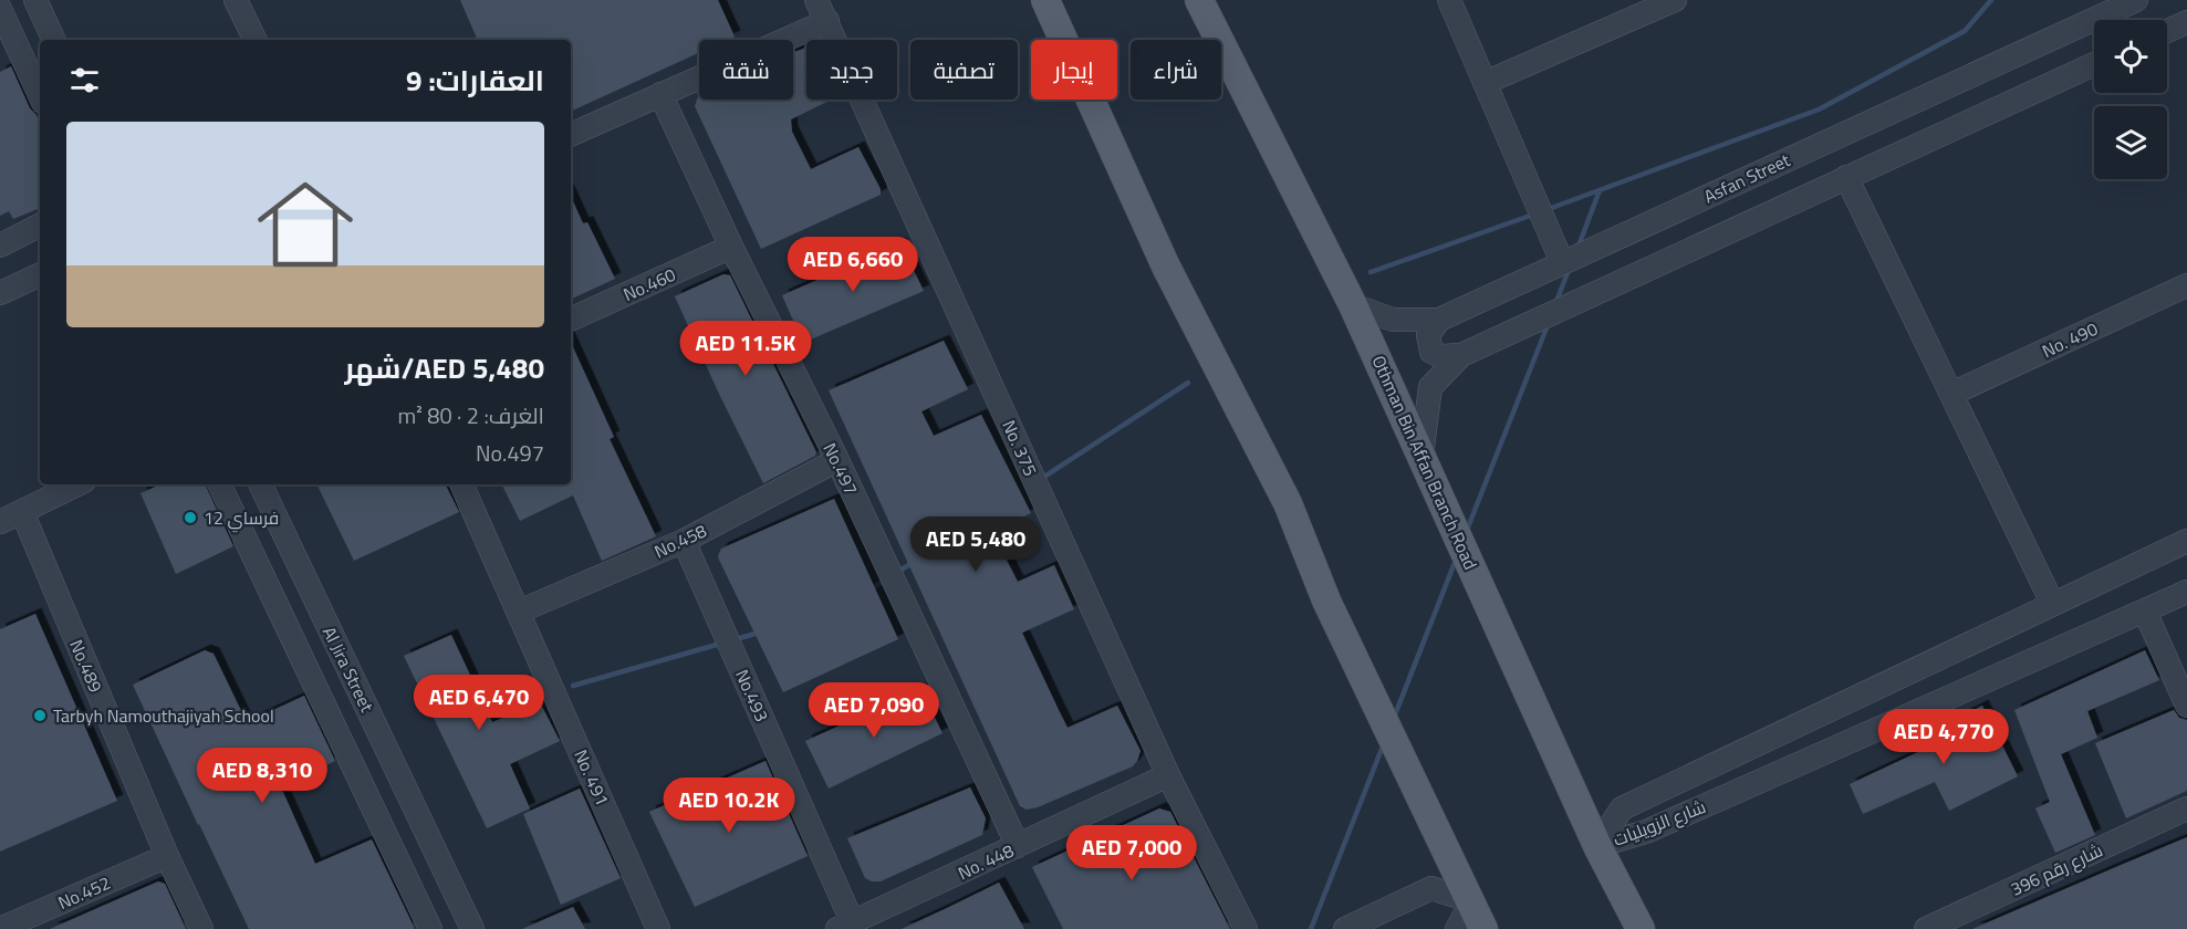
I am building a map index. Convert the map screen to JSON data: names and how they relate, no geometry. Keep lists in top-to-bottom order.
{
  "streets": {
    "main road": ["Othman Bin Affan Branch Road"],
    "street": [
      "Asfan Street",
      "No.460",
      "No. 490",
      "No. 375",
      "No.497",
      "No.458",
      "No.489",
      "Al Jira Street",
      "No.493",
      "No. 491",
      "شارع الزويليات",
      "No. 448",
      "شارع رقم 396",
      "No.452"
    ]
  },
  "crossings": [
    ["Asfan Street", "Othman Bin Affan Branch Road"],
    ["No.460", "No.497"],
    ["No. 375", "No. 448"],
    ["Othman Bin Affan Branch Road", "شارع الزويليات"],
    ["No.497", "No.458"],
    ["No.497", "No. 448"],
    ["No.458", "No.493"],
    ["No.458", "No. 491"],
    ["No.489", "No.452"],
    ["No.493", "No. 448"]
  ],
  "places": ["فرساي 12", "Tarbyh Namouthajiyah School"],
  "page": {
    "chip": [
      "شراء",
      "إيجار",
      "تصفية",
      "جديد",
      "شقة"
    ],
    "heading": "العقارات: 9",
    "list": [
      {
        "name": "AED 5,480/شهر",
        "note": "الغرف: 2 · 80 m² · No.497"
      }
    ],
    "price": [
      "AED 6,660",
      "AED 11.5K",
      "AED 5,480",
      "AED 6,470",
      "AED 7,090",
      "AED 4,770",
      "AED 8,310",
      "AED 10.2K",
      "AED 7,000"
    ]
  }
}
